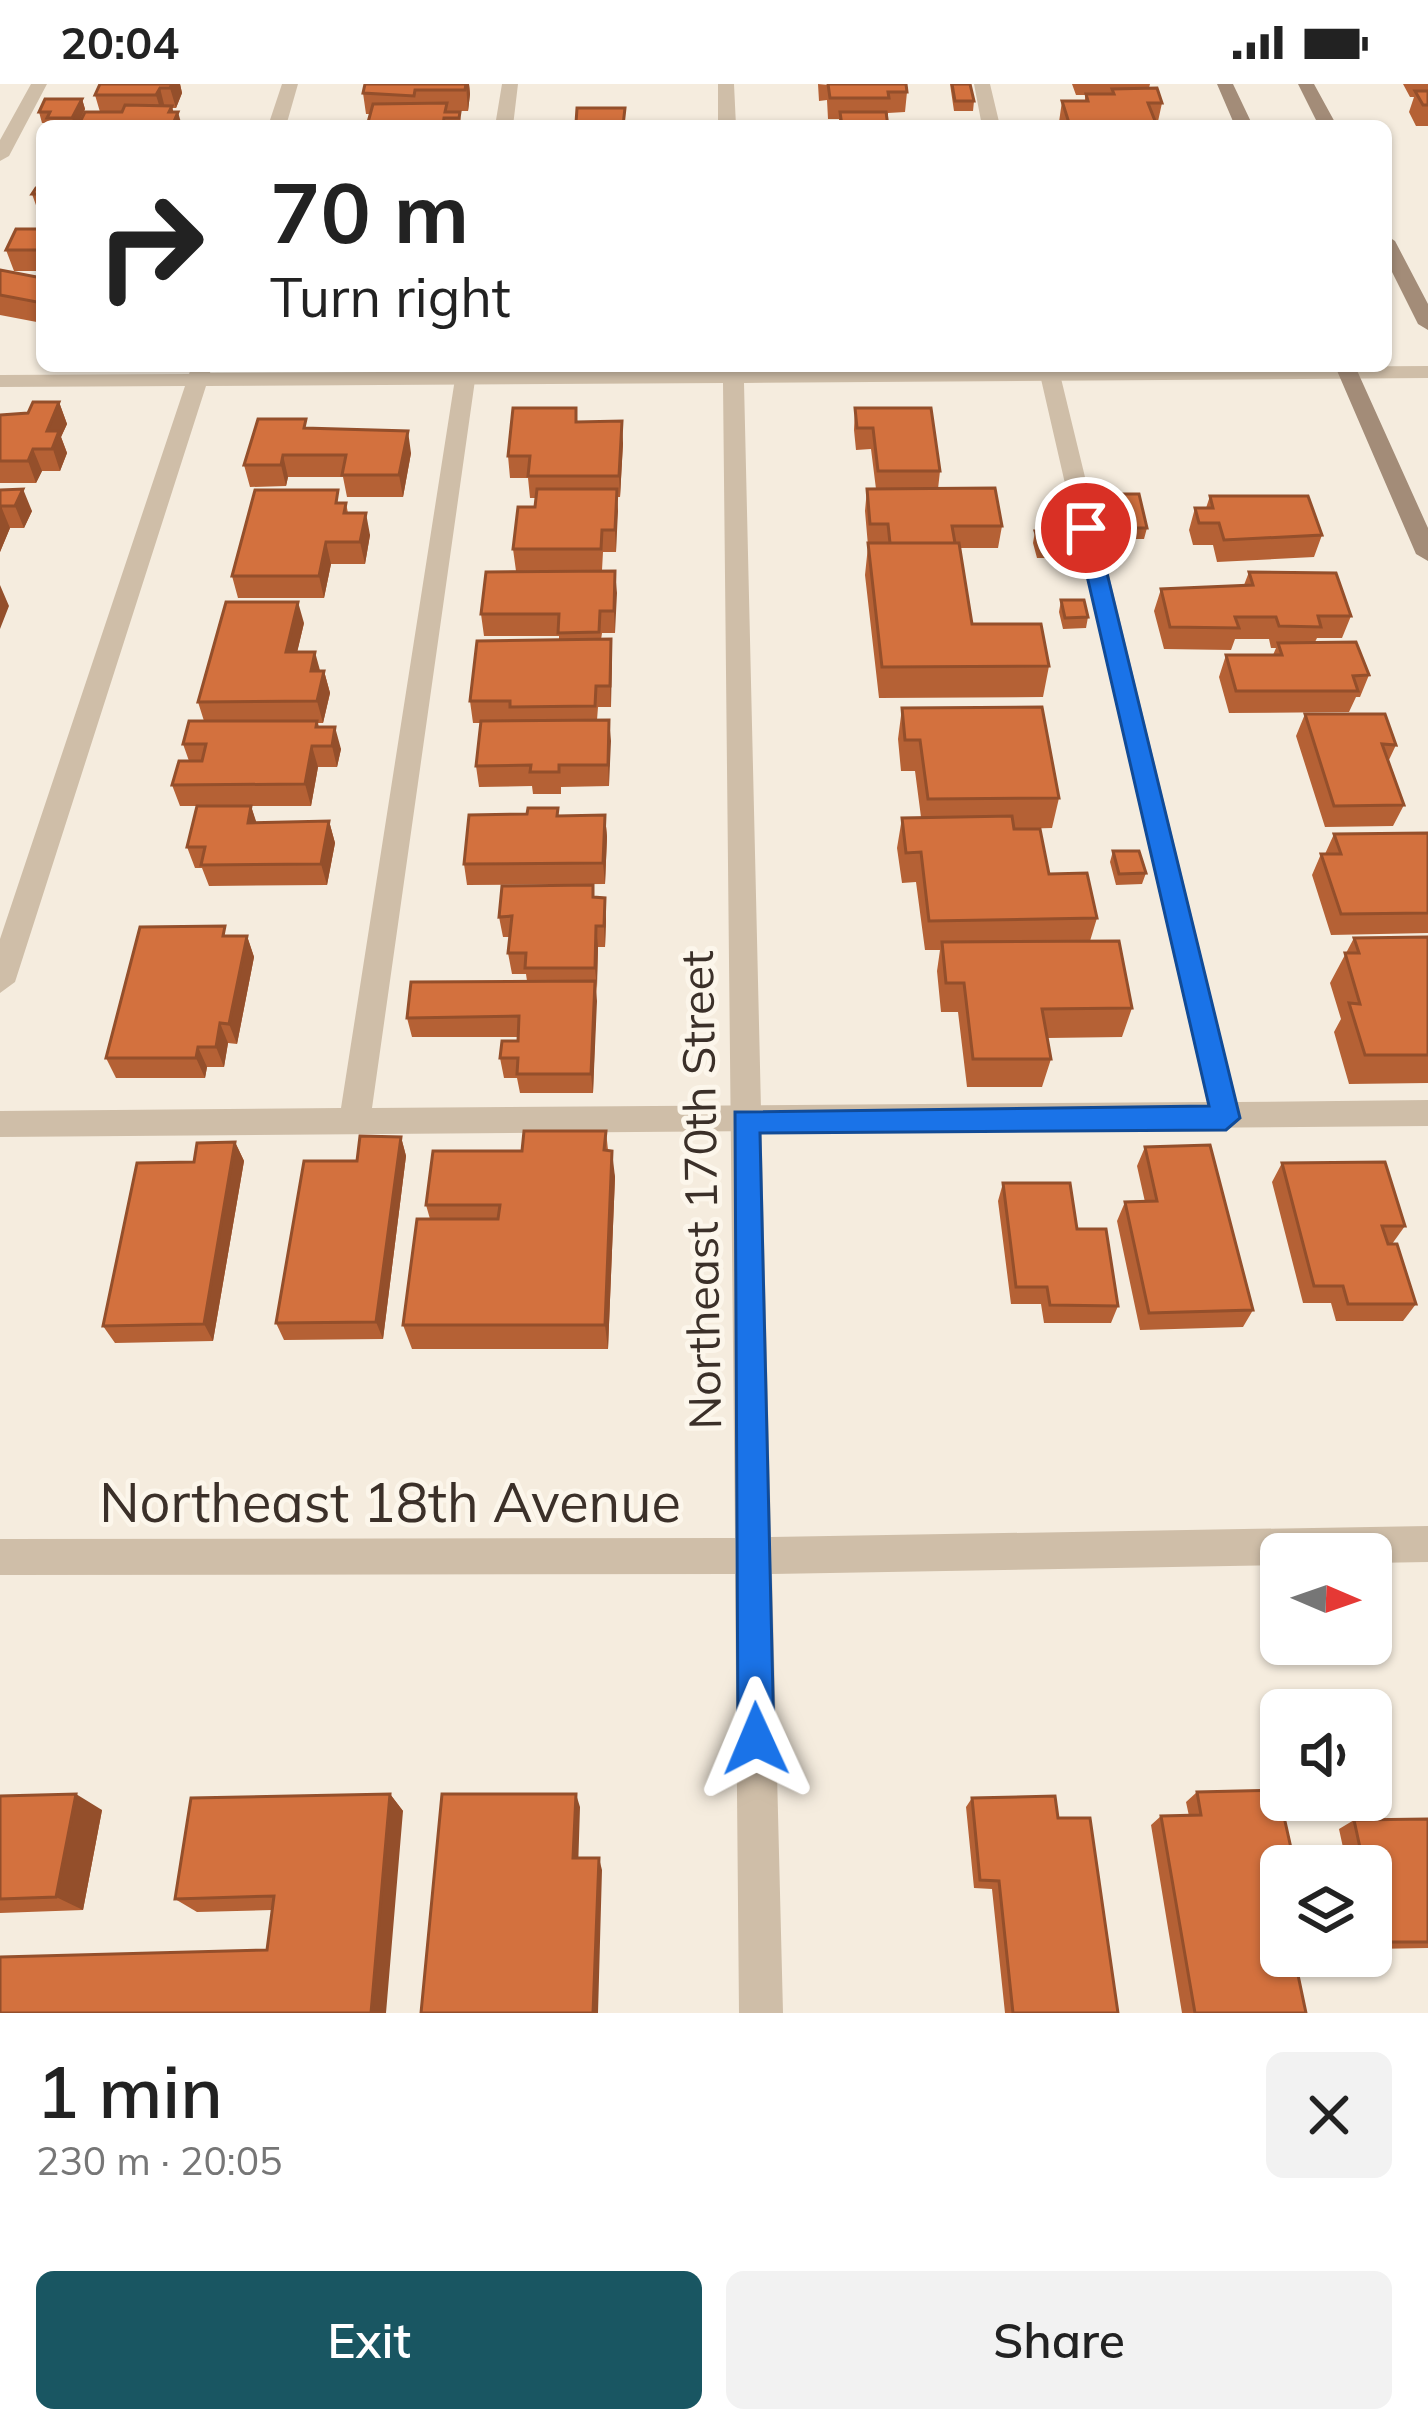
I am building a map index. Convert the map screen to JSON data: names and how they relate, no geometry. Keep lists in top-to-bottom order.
{
  "streets": {
    "street": ["Northeast 170th Street", "Northeast 18th Avenue"]
  },
  "crossings": [
    ["Northeast 170th Street", "Northeast 18th Avenue"]
  ],
  "north": "right",
  "page": {
    "status": "20:04",
    "turn": ["70 m", "Turn right"],
    "heading": ["1 min", "230 m · 20:05"],
    "buttons": ["Exit", "Share"]
  }
}
